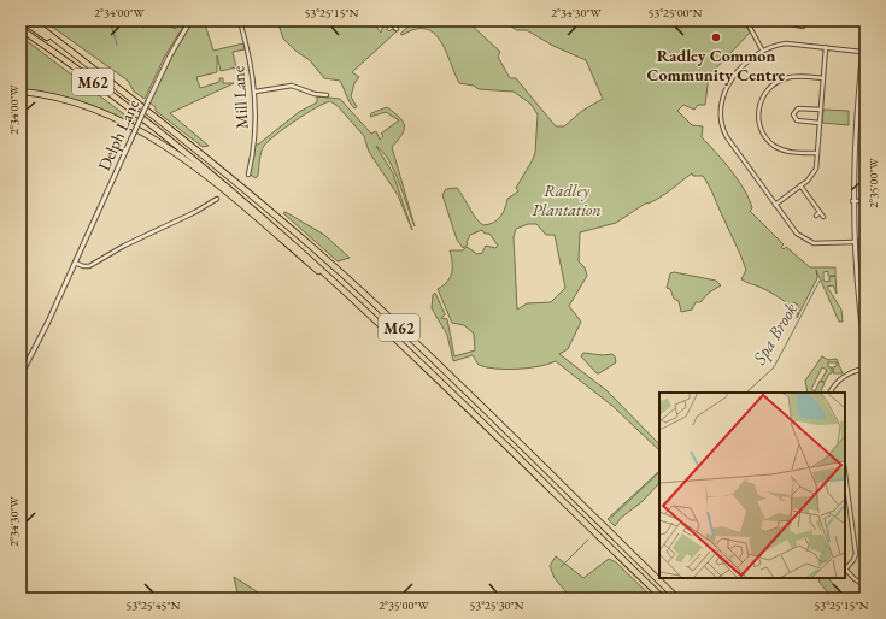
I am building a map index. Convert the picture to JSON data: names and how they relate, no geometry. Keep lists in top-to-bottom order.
{
  "streets": {
    "highway": ["M62"],
    "street": ["Mill Lane", "Delph Lane"]
  },
  "water": ["Spa Brook"],
  "parks": ["Radley Plantation"],
  "places": ["Radley Common Community Centre"],
  "coordinates": [
    "2°34'00\"W",
    "53°25'15\"N",
    "2°34'30\"W",
    "53°25'00\"N",
    "2°35'00\"W",
    "53°25'45\"N",
    "53°25'30\"N"
  ]
}
